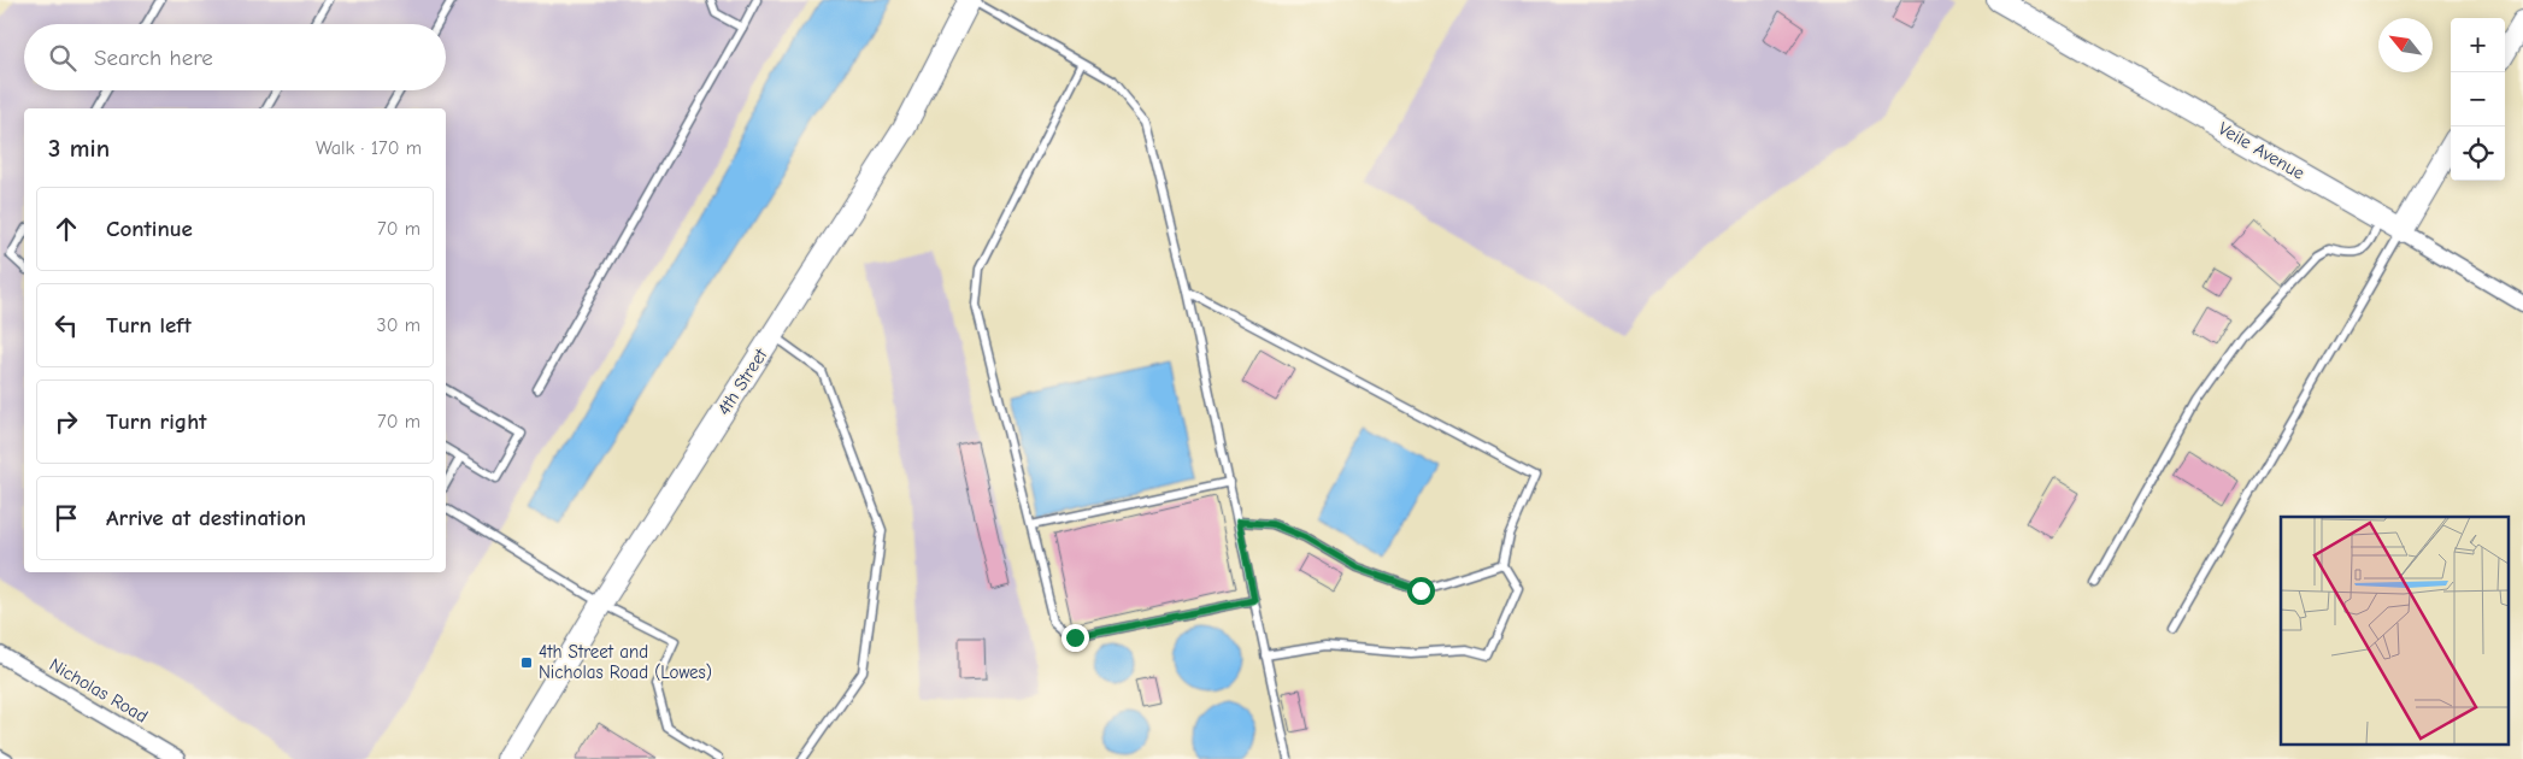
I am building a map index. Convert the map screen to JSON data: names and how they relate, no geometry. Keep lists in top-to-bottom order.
{
  "streets": {
    "street": ["Veile Avenue", "4th Street", "Nicholas Road"]
  },
  "places": {
    "transit": ["4th Street and Nicholas Road (Lowes)"]
  },
  "north": "top left",
  "page": {
    "map_buttons": ["+", "−"],
    "search": "Search here",
    "heading": ["3 min", "Walk · 170 m"],
    "list": [
      ["Continue", "70 m"],
      ["Turn left", "30 m"],
      ["Turn right", "70 m"],
      "Arrive at destination"
    ]
  }
}
